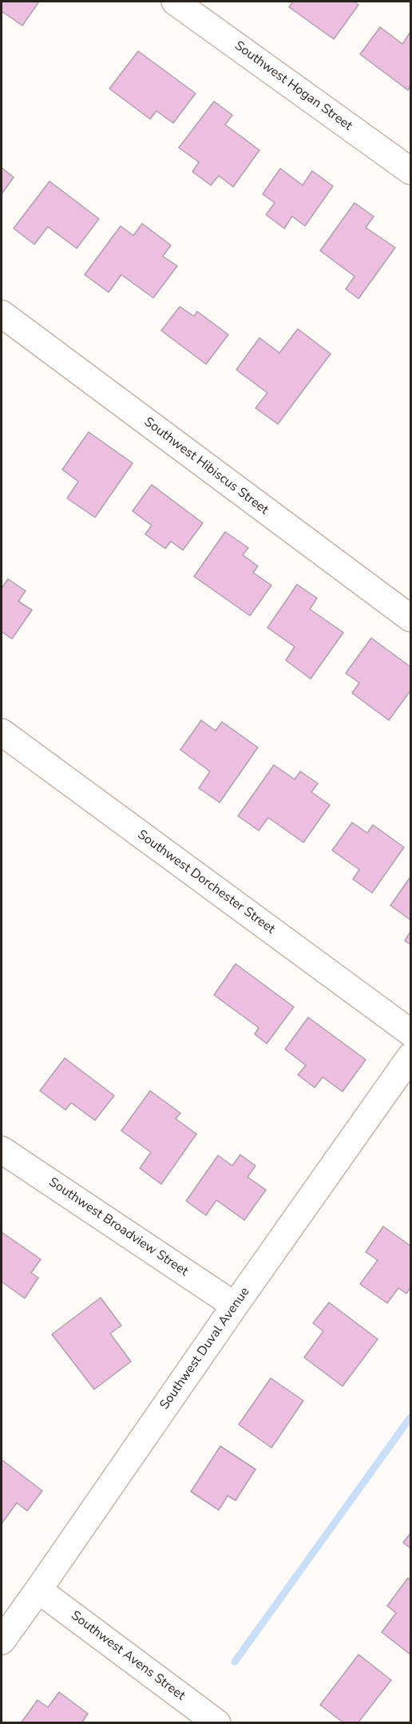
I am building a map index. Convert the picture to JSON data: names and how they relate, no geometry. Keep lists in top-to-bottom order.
{
  "streets": {
    "street": [
      "Southwest Hogan Street",
      "Southwest Hibiscus Street",
      "Southwest Dorchester Street",
      "Southwest Broadview Street",
      "Southwest Duval Avenue",
      "Southwest Avens Street"
    ]
  },
  "crossings": [
    ["Southwest Broadview Street", "Southwest Duval Avenue"],
    ["Southwest Duval Avenue", "Southwest Avens Street"]
  ]
}
